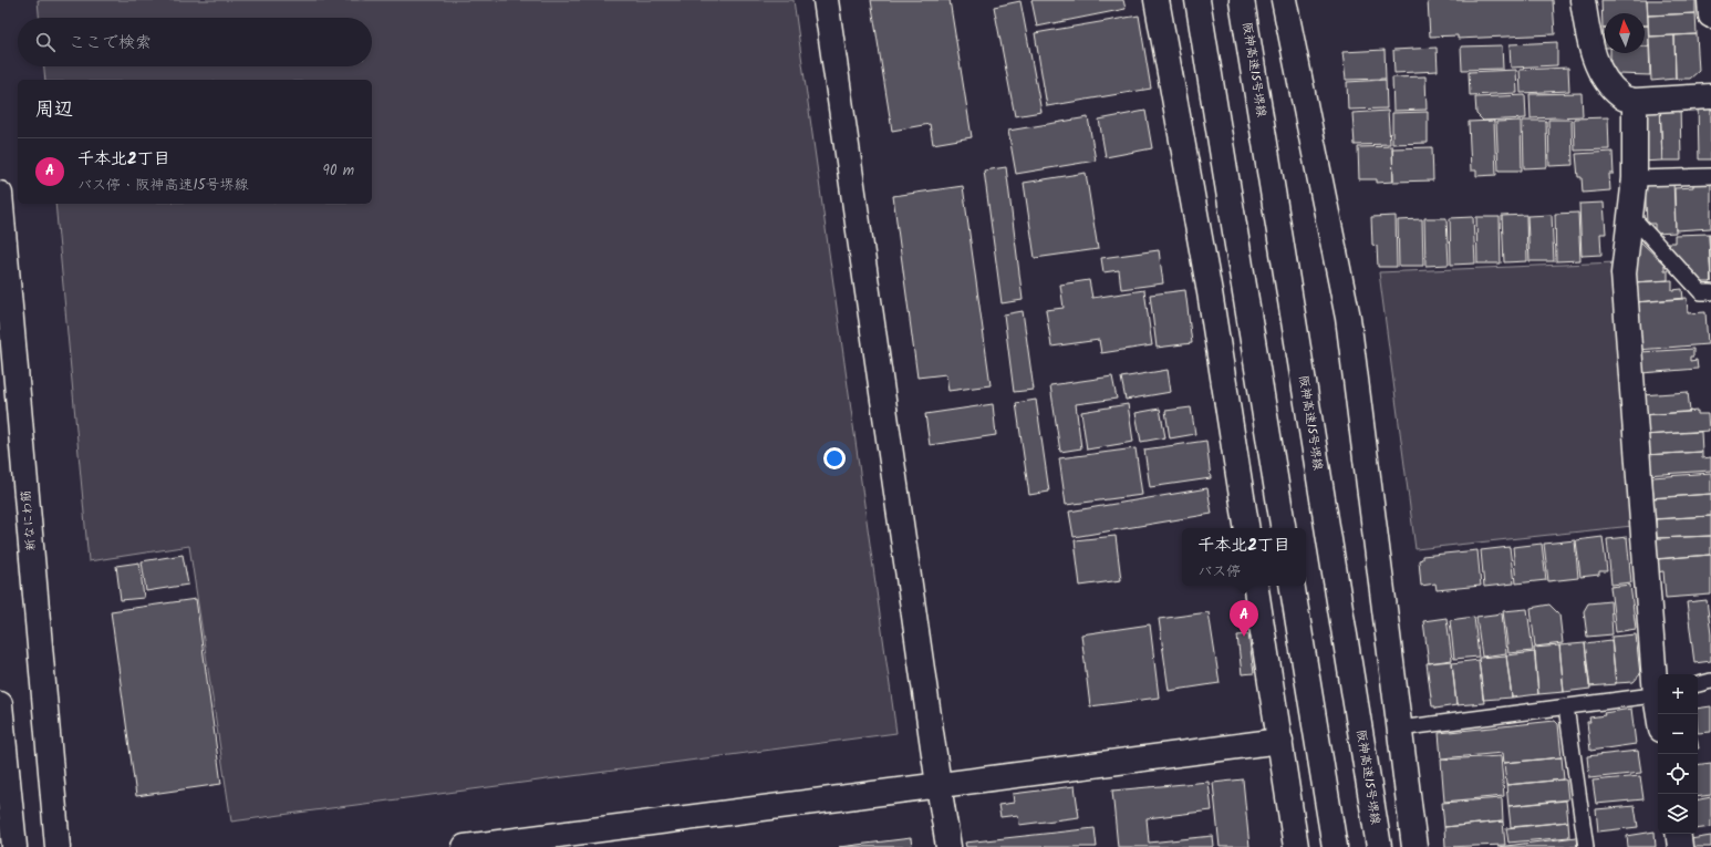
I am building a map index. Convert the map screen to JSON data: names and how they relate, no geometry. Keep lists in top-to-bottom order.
{
  "streets": {
    "main road": ["阪神高速15号堺線", "新なにわ筋"]
  },
  "north": "top",
  "page": {
    "search": "ここで検索",
    "heading": "周辺",
    "list": [
      {
        "mark": "A",
        "name": "千本北2丁目",
        "note": "バス停 · 阪神高速15号堺線",
        "value": "90 m"
      }
    ],
    "popup": ["千本北2丁目", "バス停"],
    "pins": "A",
    "map_buttons": ["+", "−"]
  }
}
